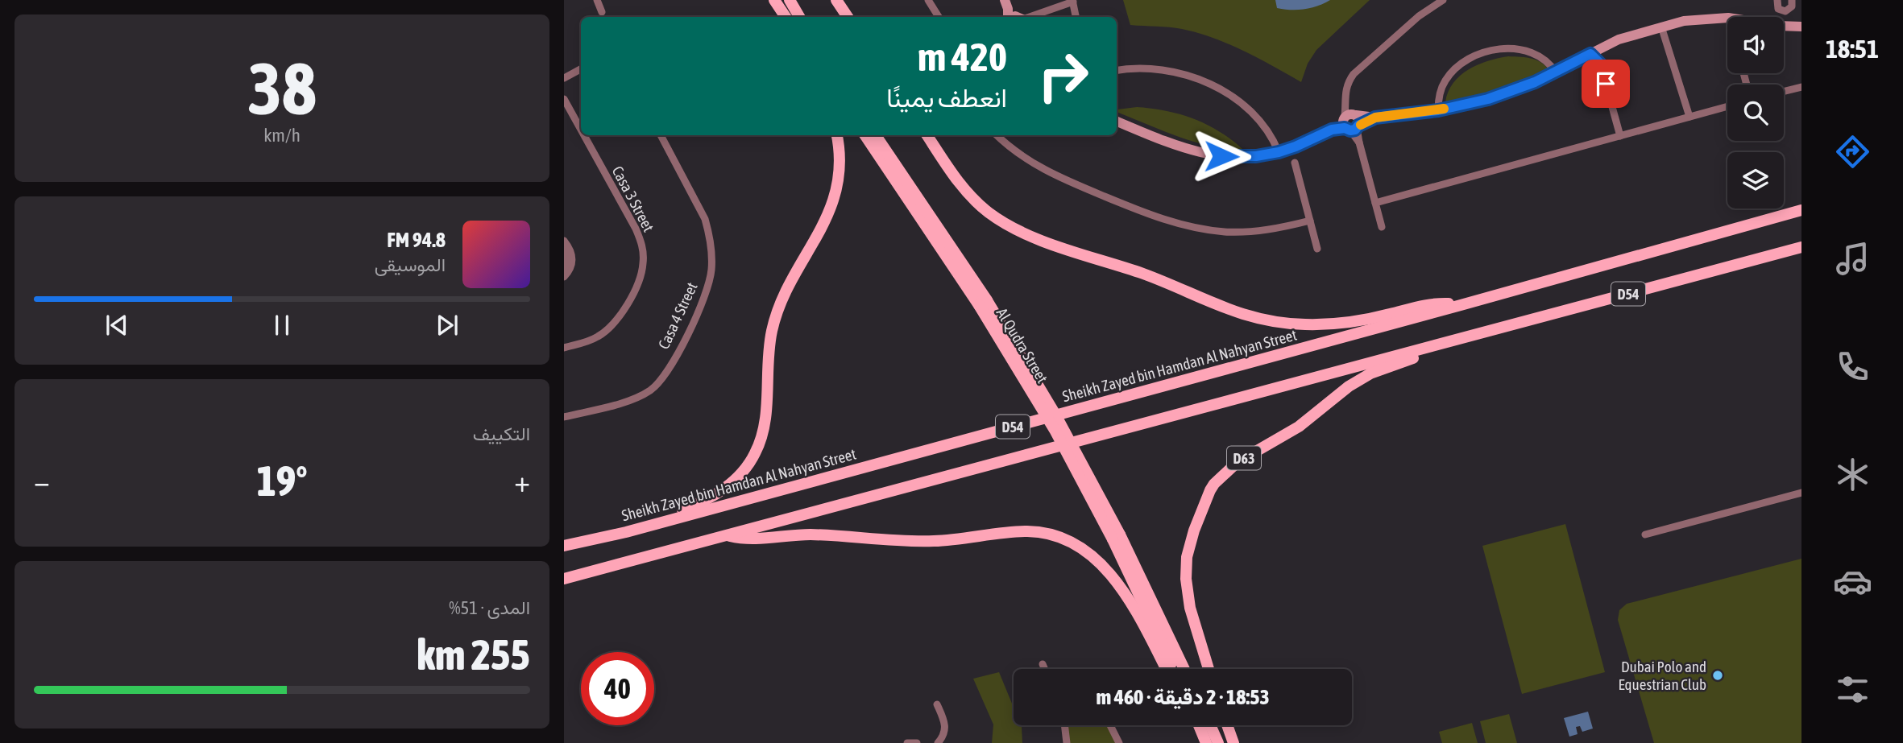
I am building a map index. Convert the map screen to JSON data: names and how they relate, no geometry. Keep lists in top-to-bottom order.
{
  "streets": {
    "main road": [
      "D54",
      "Al Qudra Street",
      "Sheikh Zayed bin Hamdan Al Nahyan Street",
      "D63"
    ],
    "street": ["Casa 3 Street", "Casa 4 Street"]
  },
  "crossings": [
    ["D54", "D63"]
  ],
  "places": ["Dubai Polo and Equestrian Club"],
  "page": {
    "tabs": "18:51",
    "tile": [
      ["38", "km/h"],
      "التكييف",
      ["المدى · 51%", "255 km"]
    ],
    "turn": ["420 m", "انعطف يمينًا"],
    "song": ["94.8 FM", "الموسيقى"],
    "heat": ["−", "19°", "+"],
    "limit": "40",
    "trip": "18:53 · 2 دقيقة · 460 m"
  }
}
